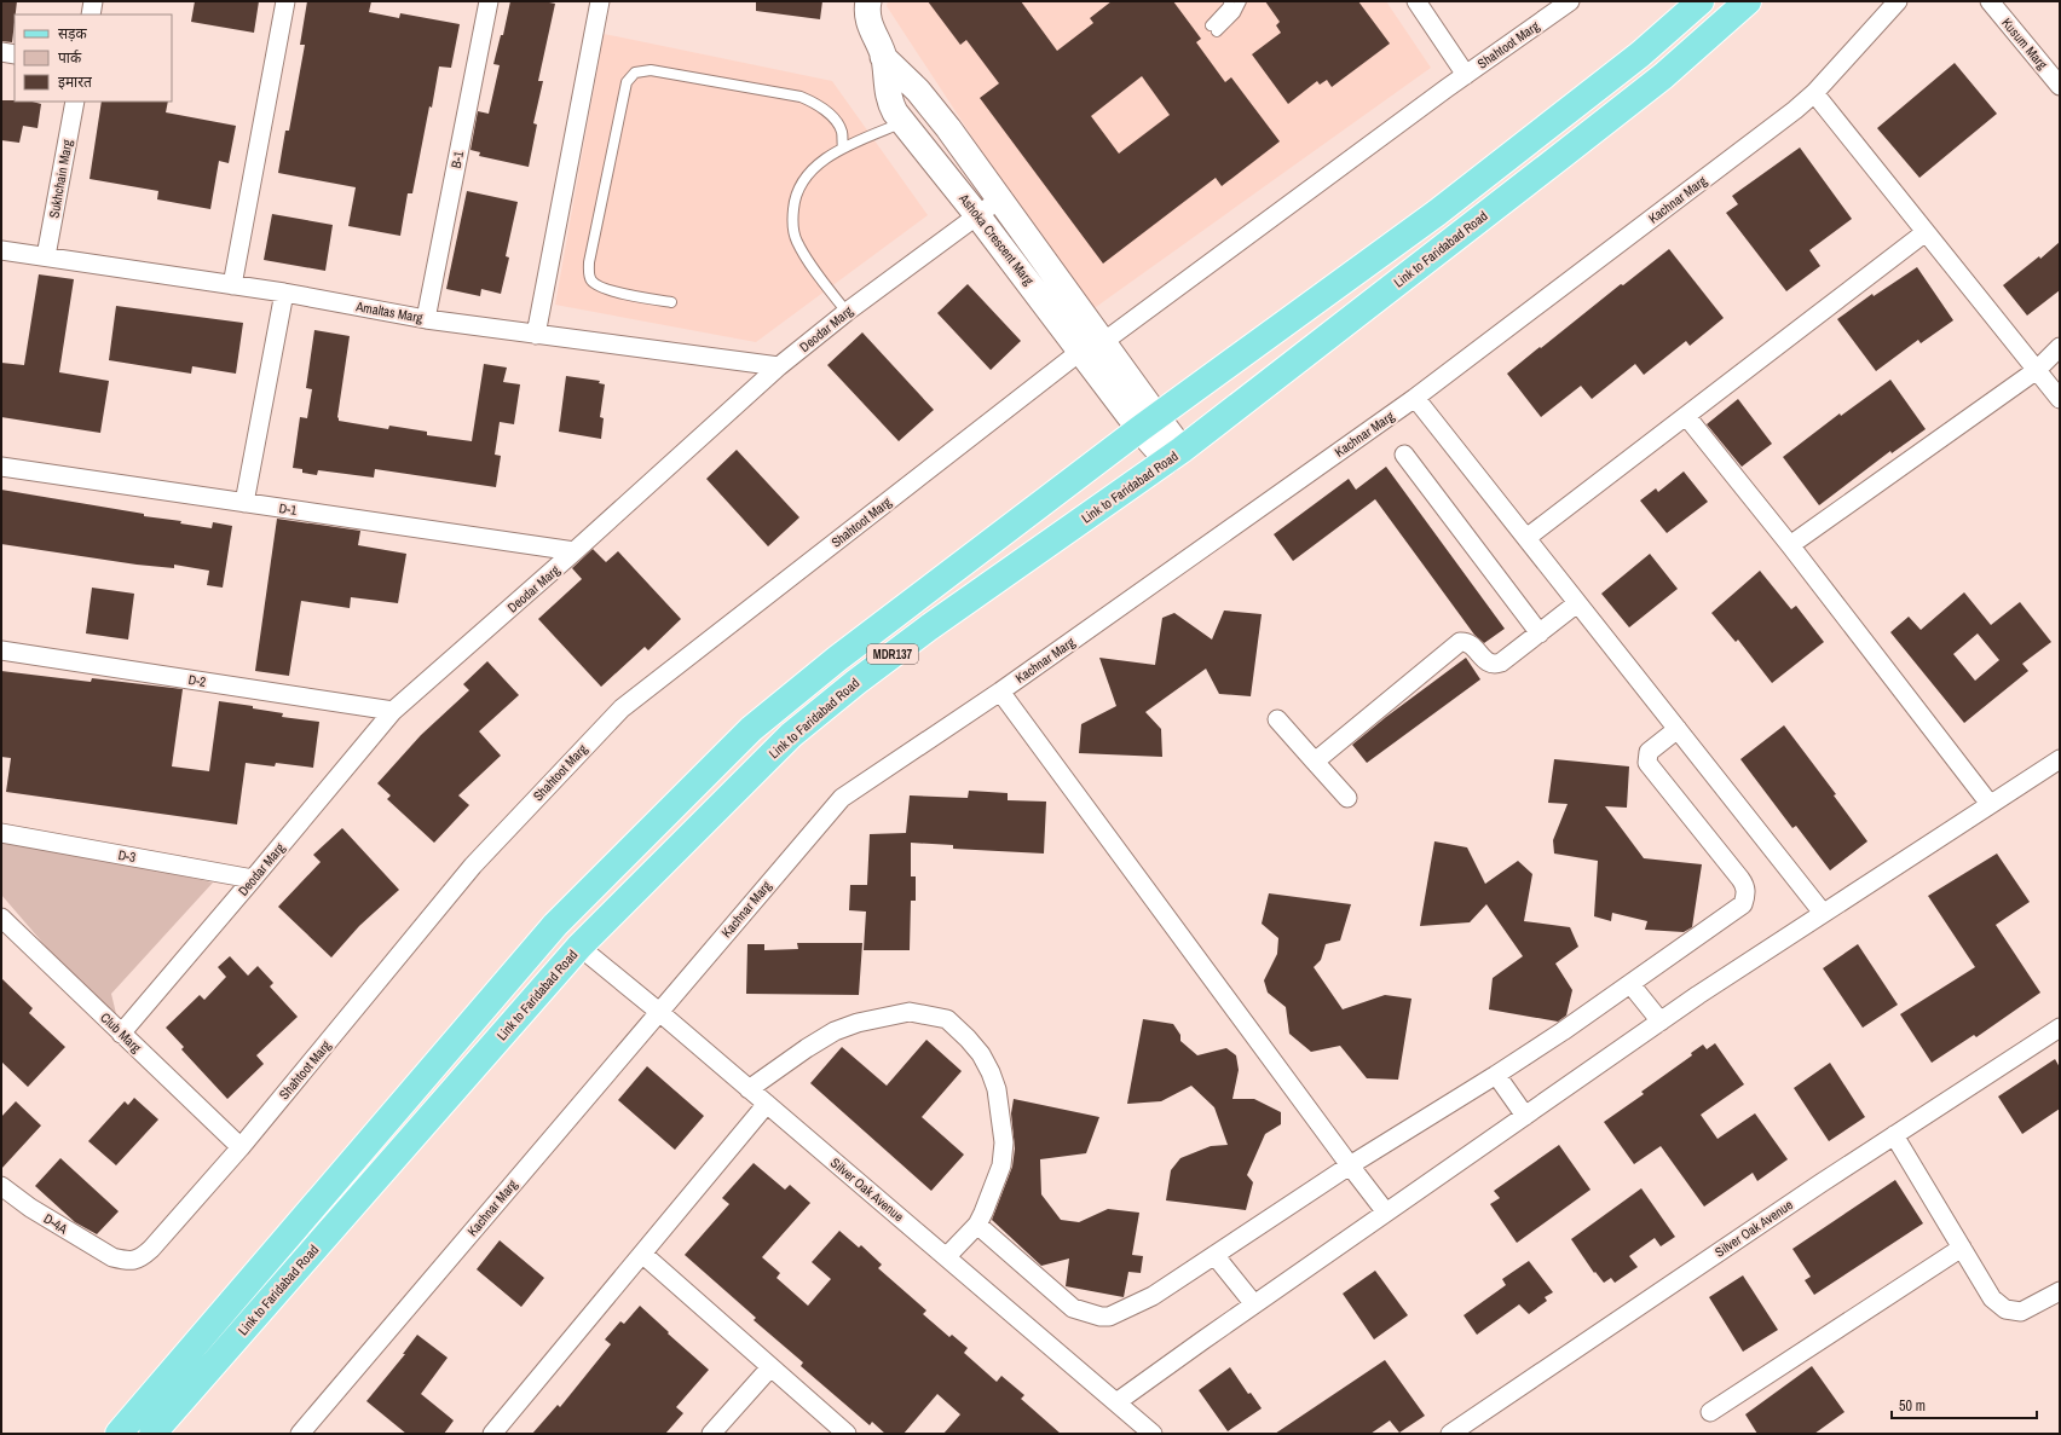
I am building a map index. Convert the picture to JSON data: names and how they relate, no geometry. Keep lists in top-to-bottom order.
{
  "streets": {
    "main road": ["Link to Faridabad Road", "MDR137"],
    "street": [
      "Kusum Marg",
      "Shahtoot Marg",
      "B-1",
      "Sukhchain Marg",
      "Kachnar Marg",
      "Ashoka Crescent Marg",
      "Amaltas Marg",
      "Deodar Marg",
      "D-1",
      "D-2",
      "D-3",
      "Club Marg",
      "Silver Oak Avenue",
      "D-4A"
    ]
  },
  "crossings": [
    ["Shahtoot Marg", "Ashoka Crescent Marg"],
    ["Shahtoot Marg", "Club Marg"],
    ["Shahtoot Marg", "D-4A"],
    ["B-1", "Amaltas Marg"],
    ["Sukhchain Marg", "Amaltas Marg"],
    ["Kachnar Marg", "Silver Oak Avenue"],
    ["Ashoka Crescent Marg", "Link to Faridabad Road"],
    ["Ashoka Crescent Marg", "Deodar Marg"],
    ["Link to Faridabad Road", "Silver Oak Avenue"],
    ["Amaltas Marg", "Deodar Marg"],
    ["Deodar Marg", "D-1"],
    ["Deodar Marg", "D-2"],
    ["Deodar Marg", "D-3"],
    ["Deodar Marg", "Club Marg"]
  ],
  "legend": ["सड़क", "पार्क", "इमारत"],
  "scale_bar": "50 m"
}
